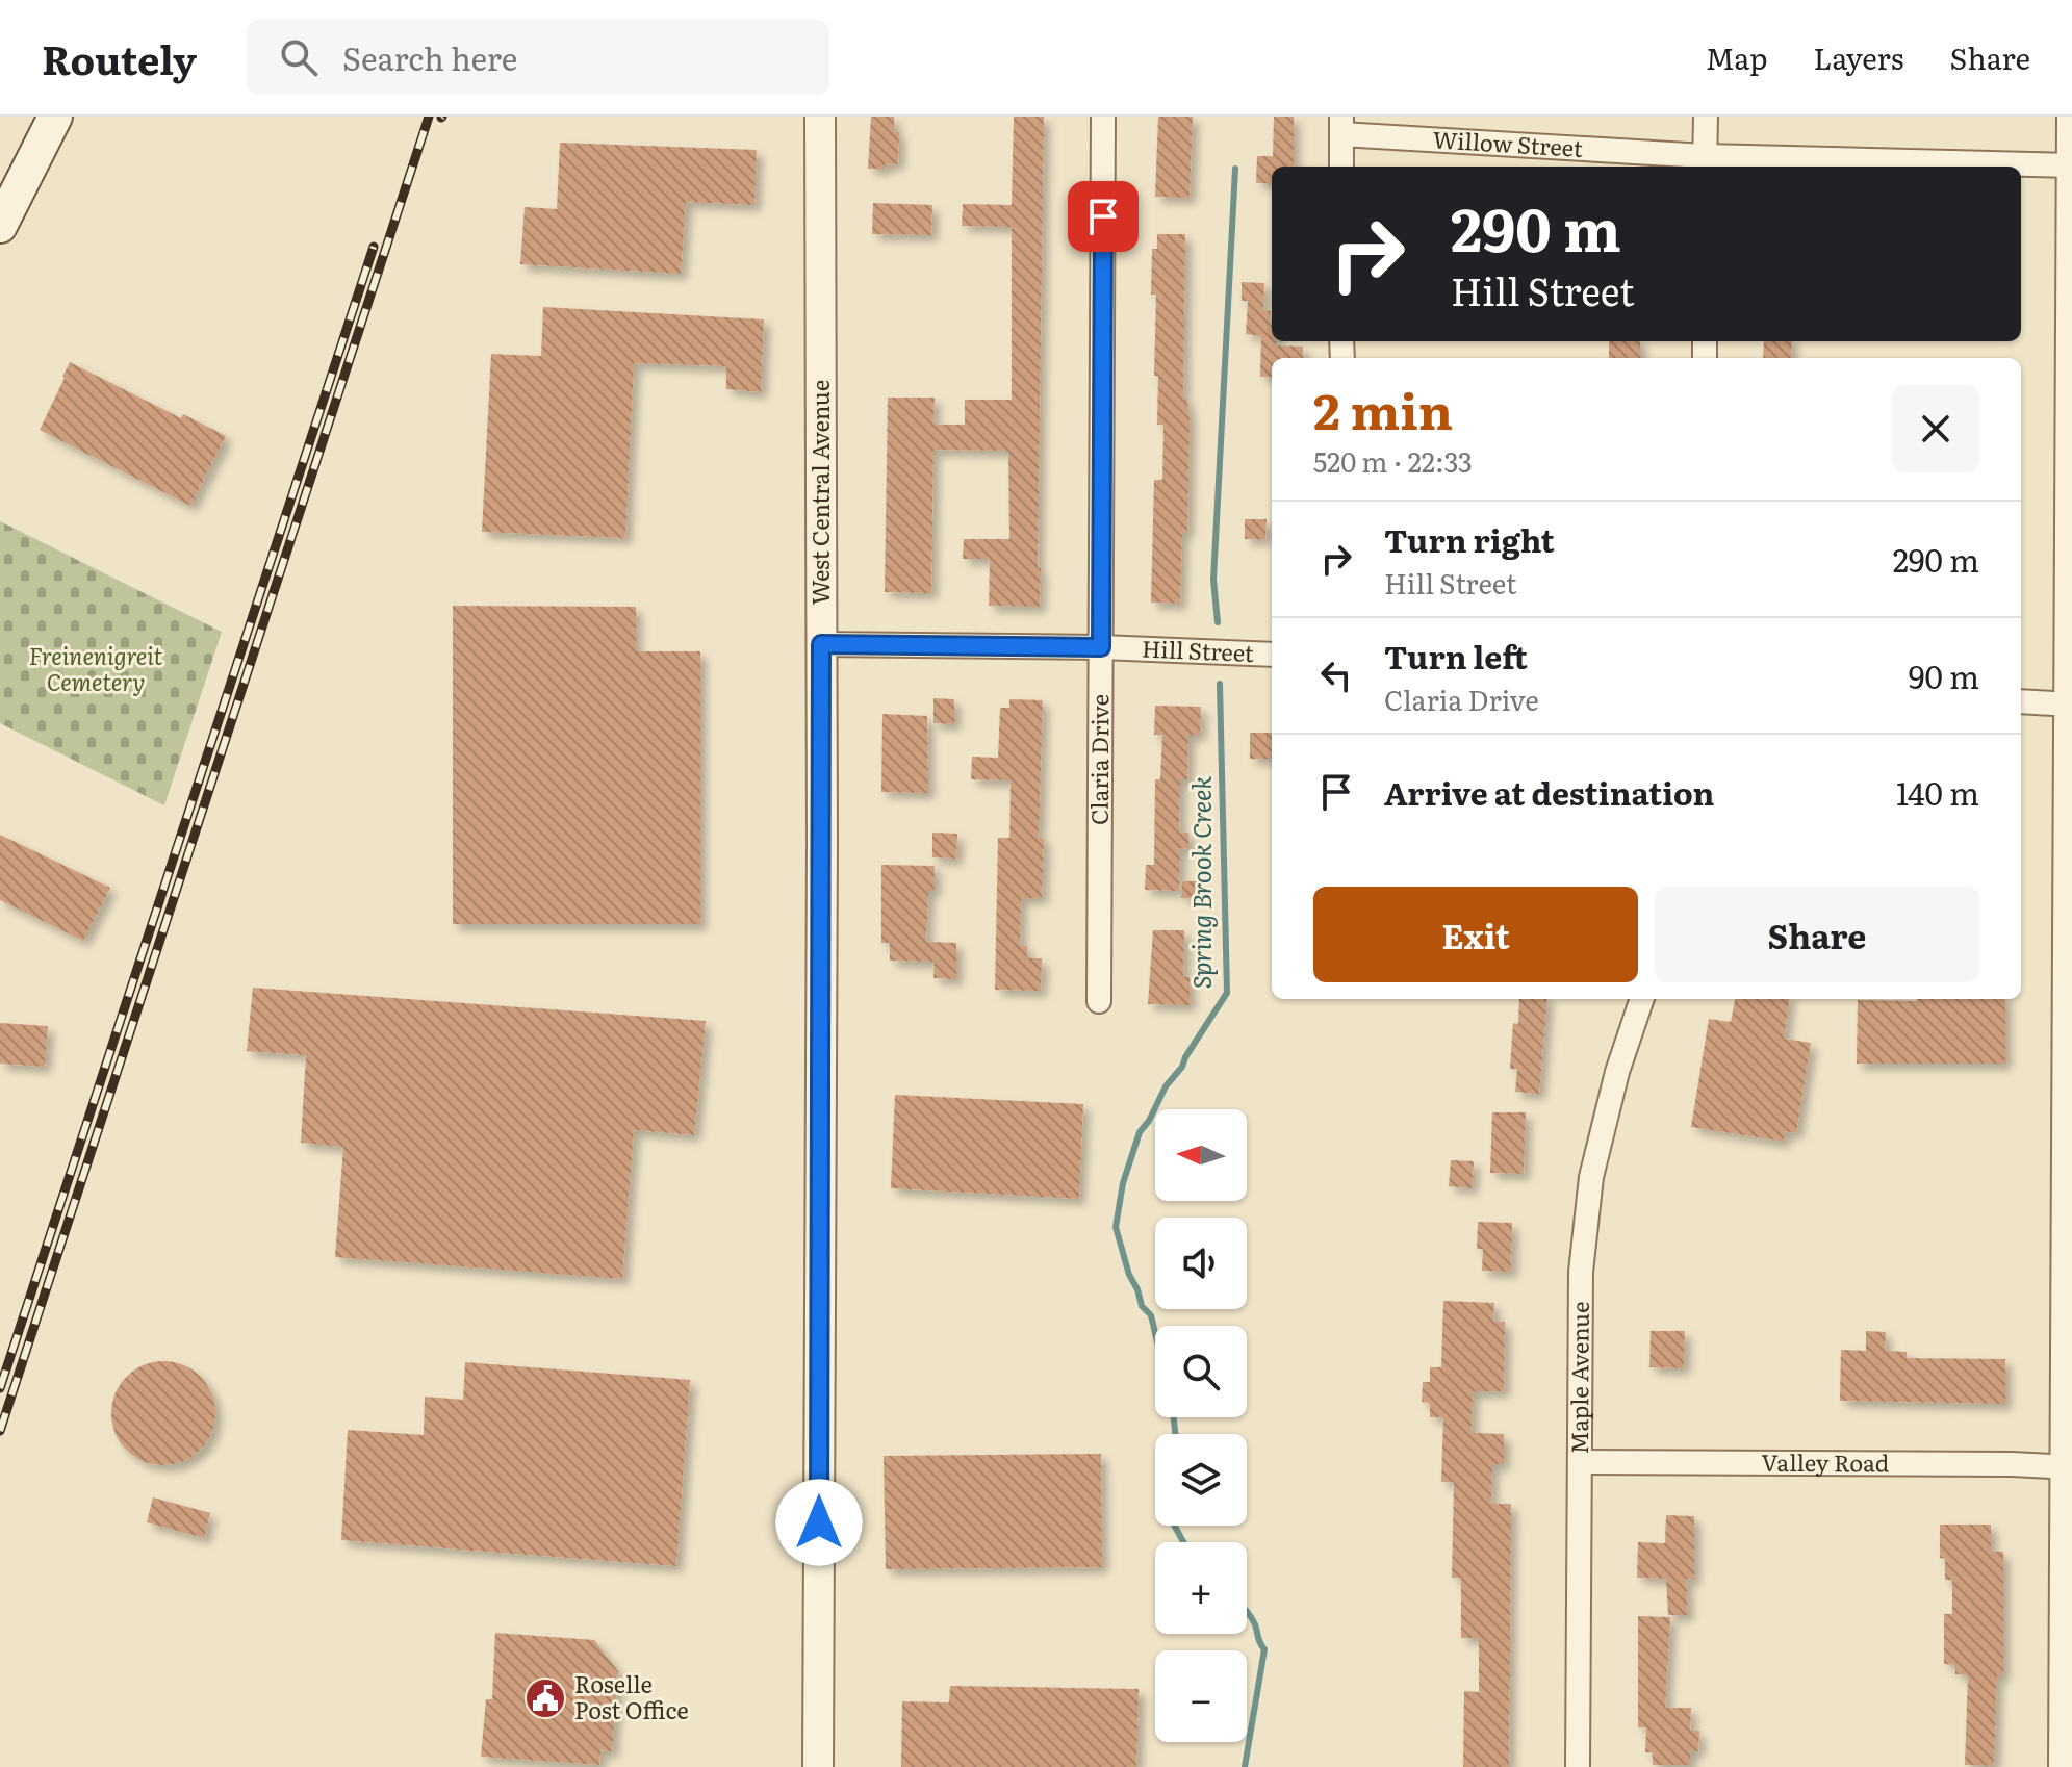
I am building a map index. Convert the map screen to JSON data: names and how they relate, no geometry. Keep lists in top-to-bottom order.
{
  "streets": {
    "street": [
      "Willow Street",
      "West Central Avenue",
      "Hill Street",
      "Claria Drive",
      "Maple Avenue",
      "Valley Road"
    ]
  },
  "crossings": [
    ["West Central Avenue", "Hill Street"],
    ["Hill Street", "Claria Drive"],
    ["Maple Avenue", "Valley Road"]
  ],
  "water": ["Spring Brook Creek"],
  "parks": ["Freinenigreit Cemetery"],
  "places": {
    "public building": ["Roselle Post Office"]
  },
  "north": "left",
  "page": {
    "header": "Routely",
    "search": "Search here",
    "nav": ["Map", "Layers", "Share"],
    "turn": ["290 m", "Hill Street"],
    "heading": ["2 min", "520 m · 22:33"],
    "list": [
      {
        "name": "Turn right",
        "note": "Hill Street",
        "value": "290 m"
      },
      {
        "name": "Turn left",
        "note": "Claria Drive",
        "value": "90 m"
      },
      {
        "name": "Arrive at destination",
        "value": "140 m"
      }
    ],
    "buttons": ["Exit", "Share"],
    "map_buttons": ["+", "−"]
  }
}
